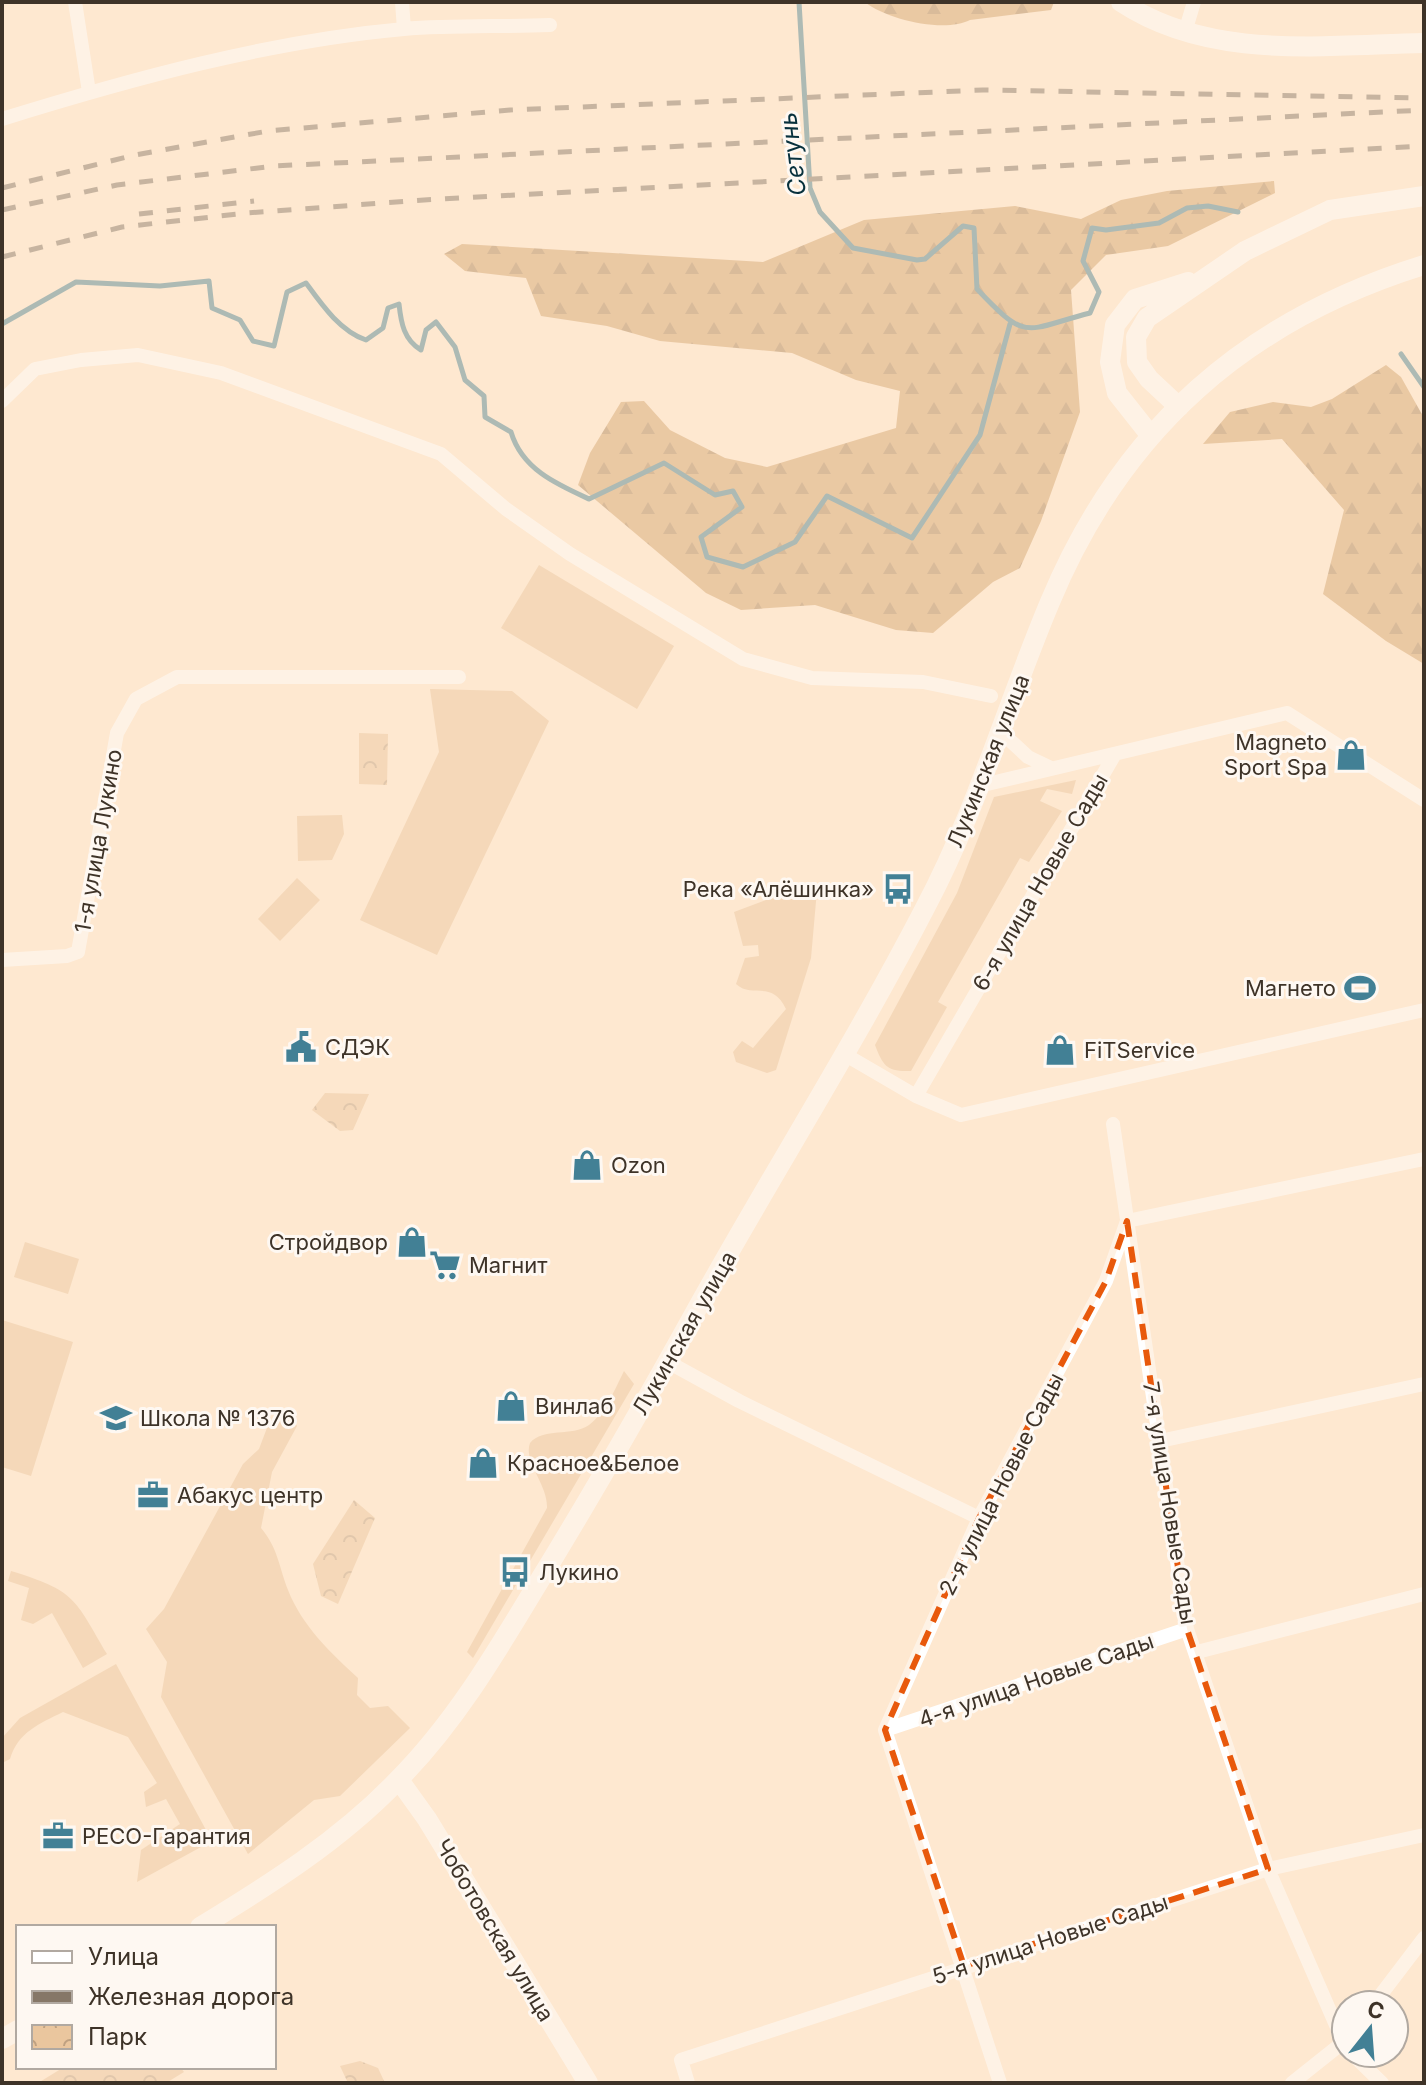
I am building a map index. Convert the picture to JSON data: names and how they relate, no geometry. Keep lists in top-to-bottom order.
{
  "streets": {
    "main road": ["Лукинская улица", "Чоботовская улица"],
    "street": [
      "1-я улица Лукино",
      "6-я улица Новые Сады",
      "2-я улица Новые Сады",
      "7-я улица Новые Сады",
      "4-я улица Новые Сады",
      "5-я улица Новые Сады"
    ]
  },
  "crossings": [
    ["Лукинская улица", "Чоботовская улица"],
    ["2-я улица Новые Сады", "7-я улица Новые Сады"],
    ["2-я улица Новые Сады", "4-я улица Новые Сады"],
    ["7-я улица Новые Сады", "4-я улица Новые Сады"],
    ["7-я улица Новые Сады", "5-я улица Новые Сады"]
  ],
  "water": ["Сетунь"],
  "places": {
    "shop": [
      "Magneto Sport Spa",
      "FiTService",
      "Ozon",
      "Стройдвор",
      "Винлаб",
      "Красное&Белое"
    ],
    "bus stop": ["Река «Алёшинка»", "Лукино"],
    "sports": ["Магнето"],
    "public building": ["СДЭК"],
    "supermarket": ["Магнит"],
    "school or university": ["Школа № 1376"],
    "office": ["Абакус центр", "РЕСО-Гарантия"]
  },
  "legend": ["Улица", "Железная дорога", "Парк"],
  "north": "top"
}
